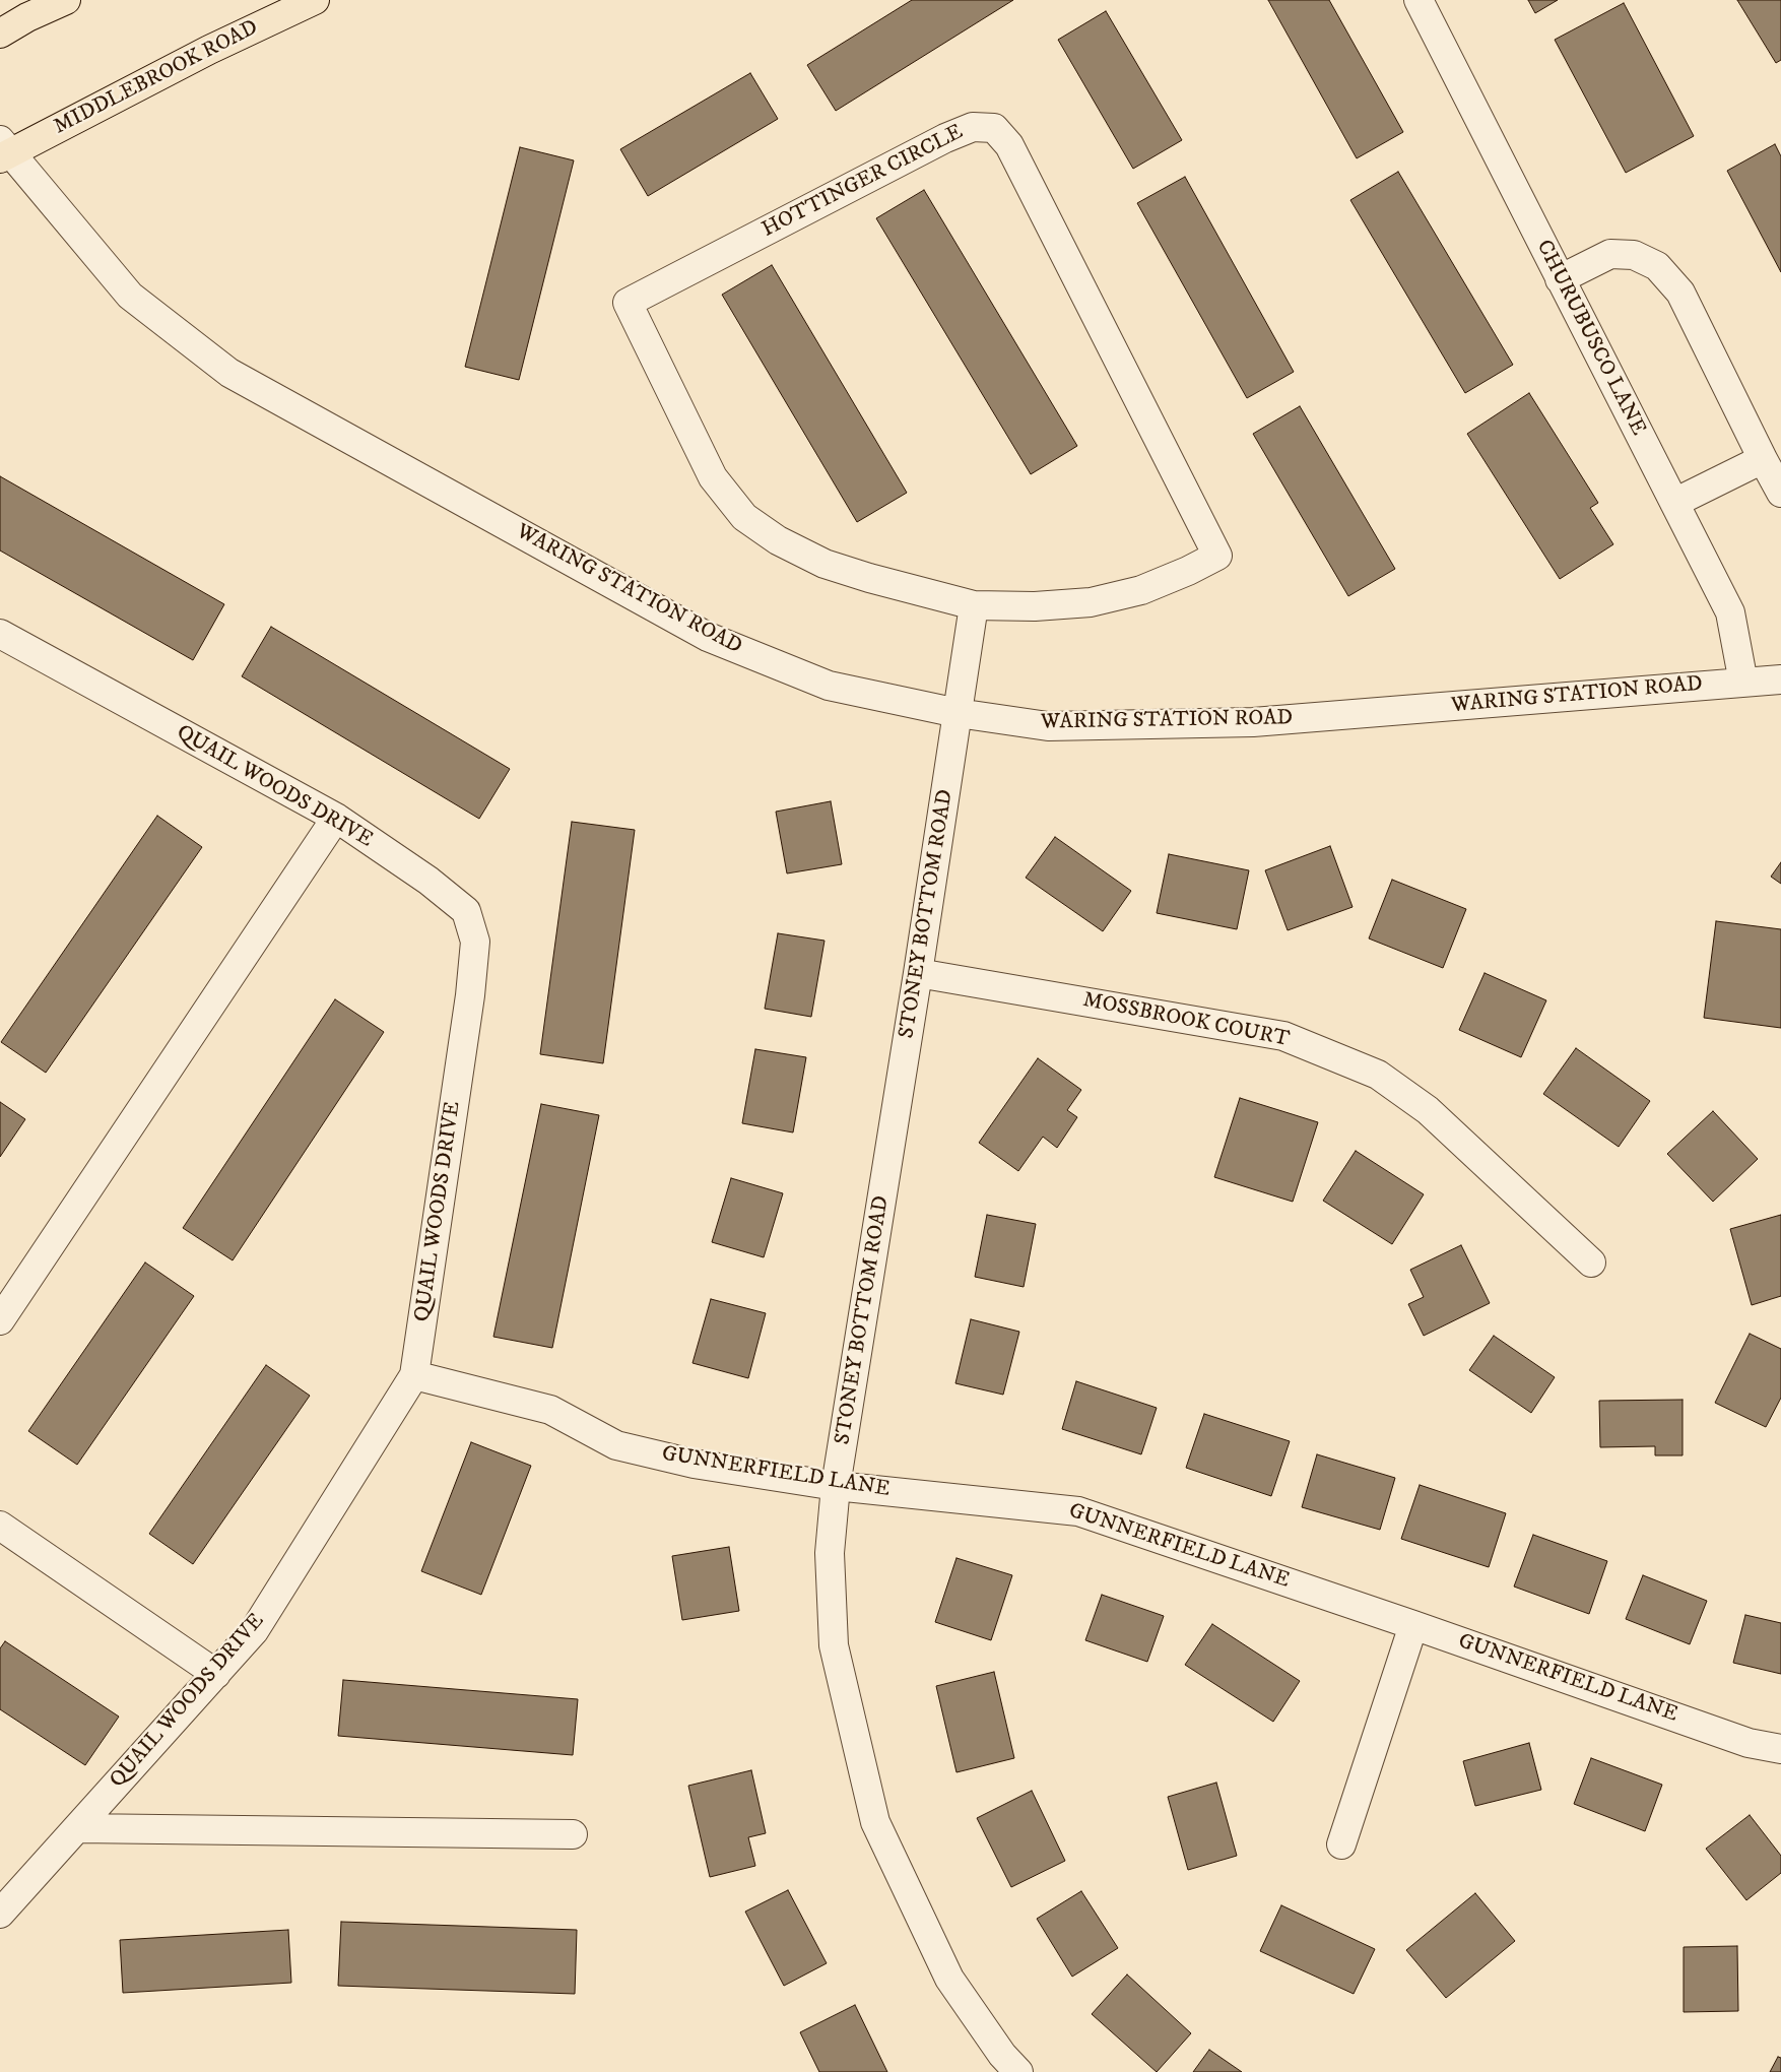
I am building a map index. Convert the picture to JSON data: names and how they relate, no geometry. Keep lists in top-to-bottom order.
{
  "streets": {
    "main road": ["MIDDLEBROOK ROAD"],
    "street": [
      "HOTTINGER CIRCLE",
      "CHURUBUSCO LANE",
      "WARING STATION ROAD",
      "QUAIL WOODS DRIVE",
      "STONEY BOTTOM ROAD",
      "MOSSBROOK COURT",
      "GUNNERFIELD LANE"
    ]
  },
  "crossings": [
    ["MIDDLEBROOK ROAD", "WARING STATION ROAD"],
    ["CHURUBUSCO LANE", "WARING STATION ROAD"],
    ["WARING STATION ROAD", "STONEY BOTTOM ROAD"],
    ["QUAIL WOODS DRIVE", "GUNNERFIELD LANE"],
    ["STONEY BOTTOM ROAD", "MOSSBROOK COURT"],
    ["STONEY BOTTOM ROAD", "GUNNERFIELD LANE"]
  ]
}
